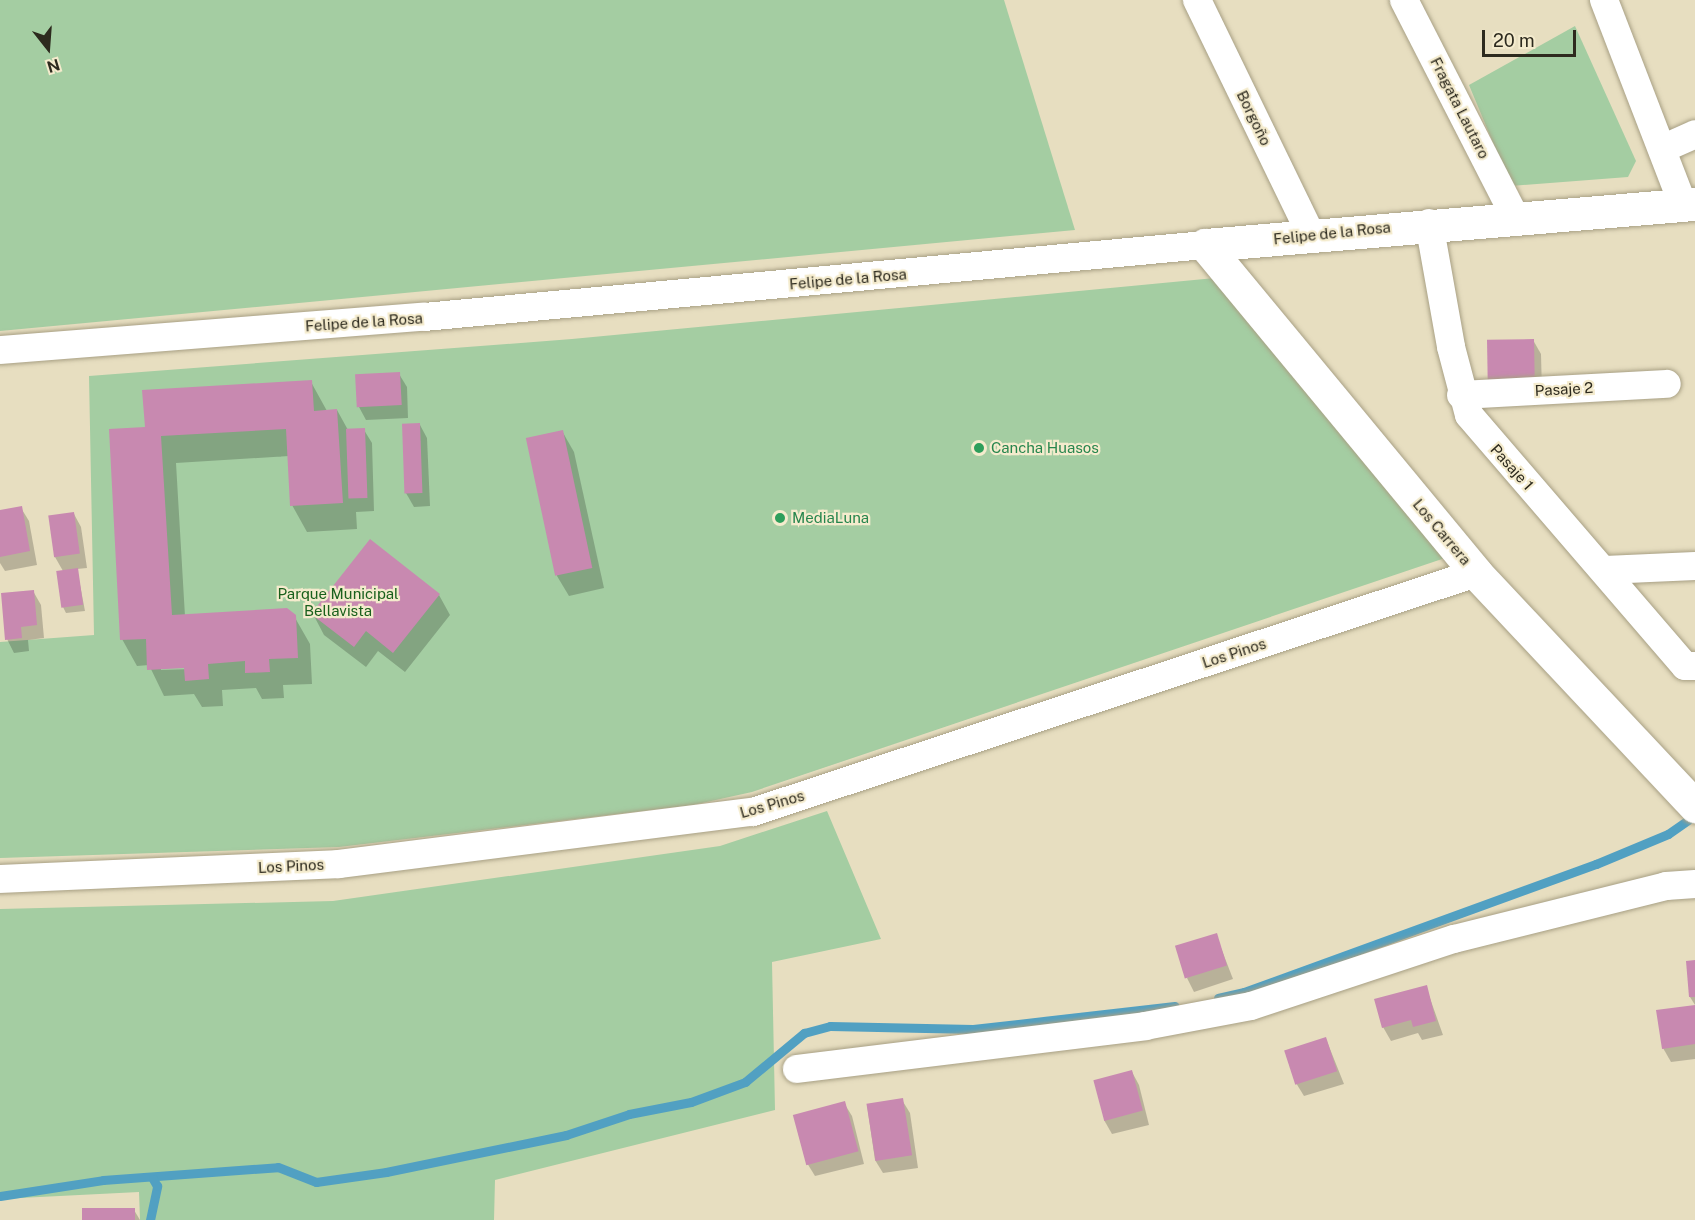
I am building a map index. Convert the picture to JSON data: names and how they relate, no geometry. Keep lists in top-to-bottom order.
{
  "streets": {
    "street": [
      "Fragata Lautaro",
      "Borgoño",
      "Felipe de la Rosa",
      "Pasaje 2",
      "Pasaje 1",
      "Los Carrera",
      "Los Pinos"
    ]
  },
  "crossings": [
    ["Fragata Lautaro", "Felipe de la Rosa"],
    ["Borgoño", "Felipe de la Rosa"],
    ["Felipe de la Rosa", "Pasaje 1"],
    ["Felipe de la Rosa", "Los Carrera"],
    ["Pasaje 2", "Pasaje 1"],
    ["Los Carrera", "Los Pinos"]
  ],
  "parks": ["Parque Municipal Bellavista"],
  "places": ["Cancha Huasos", "MediaLuna"],
  "scale_bar": "20 m",
  "north": "bottom"
}
